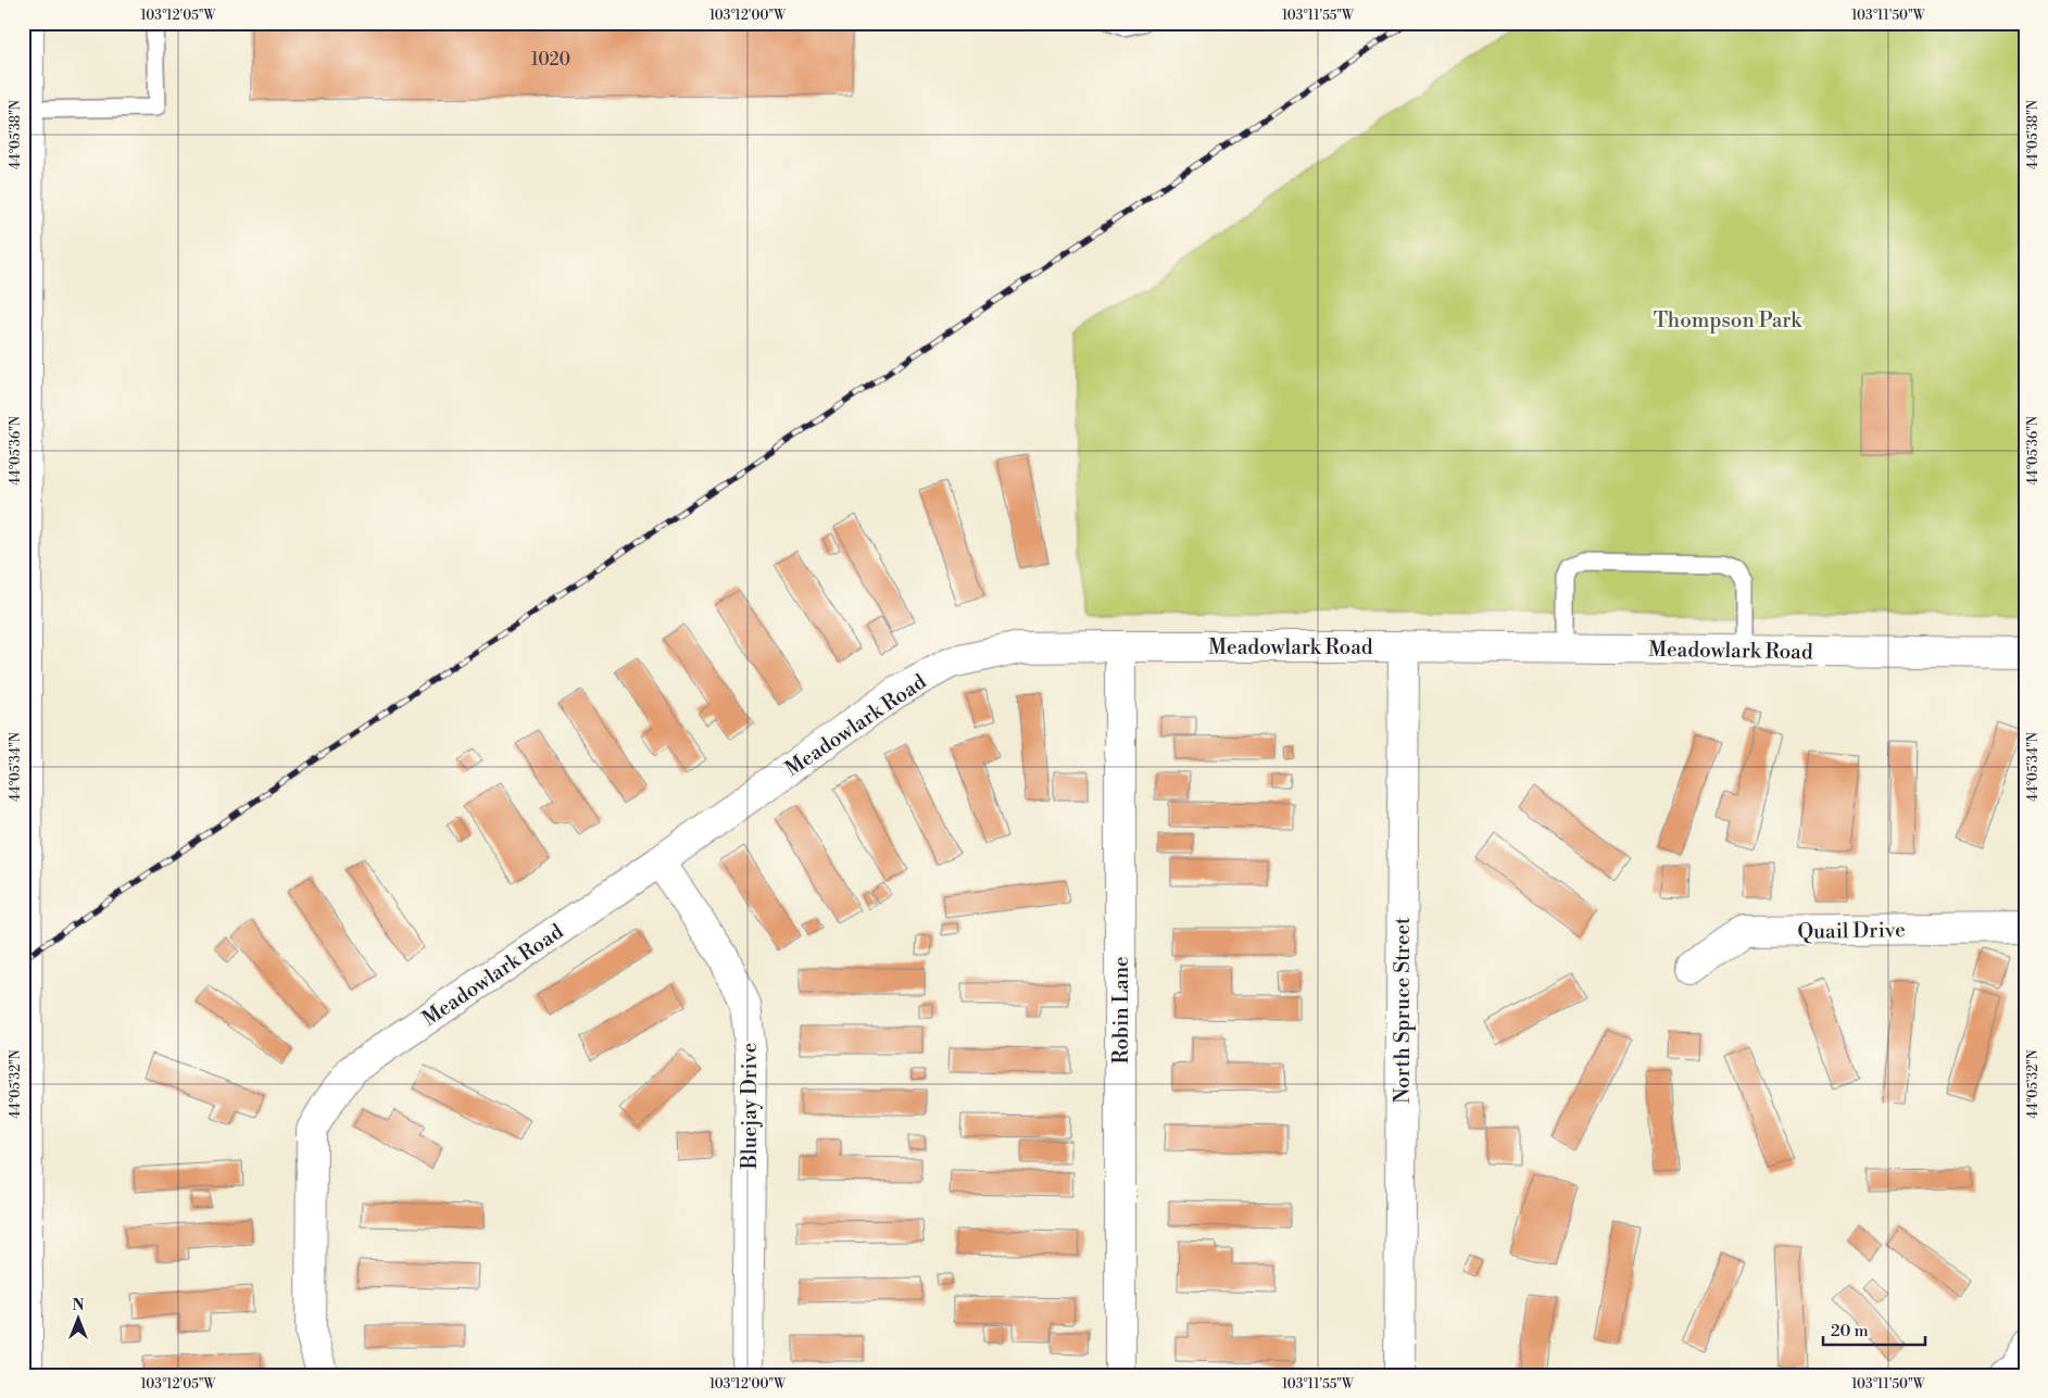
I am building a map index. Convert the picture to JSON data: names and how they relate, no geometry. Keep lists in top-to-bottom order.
{
  "streets": {
    "street": [
      "Meadowlark Road",
      "Quail Drive",
      "Robin Lane",
      "North Spruce Street",
      "Bluejay Drive"
    ]
  },
  "crossings": [
    ["Meadowlark Road", "Robin Lane"],
    ["Meadowlark Road", "North Spruce Street"],
    ["Meadowlark Road", "Bluejay Drive"]
  ],
  "parks": ["Thompson Park"],
  "house_numbers": ["1020"],
  "scale_bar": "20 m",
  "north": "top",
  "coordinates": [
    "103°12'05\"W",
    "103°12'00\"W",
    "103°11'55\"W",
    "103°11'50\"W",
    "44°05'38\"N",
    "44°05'36\"N",
    "44°05'34\"N",
    "44°05'32\"N"
  ]
}
